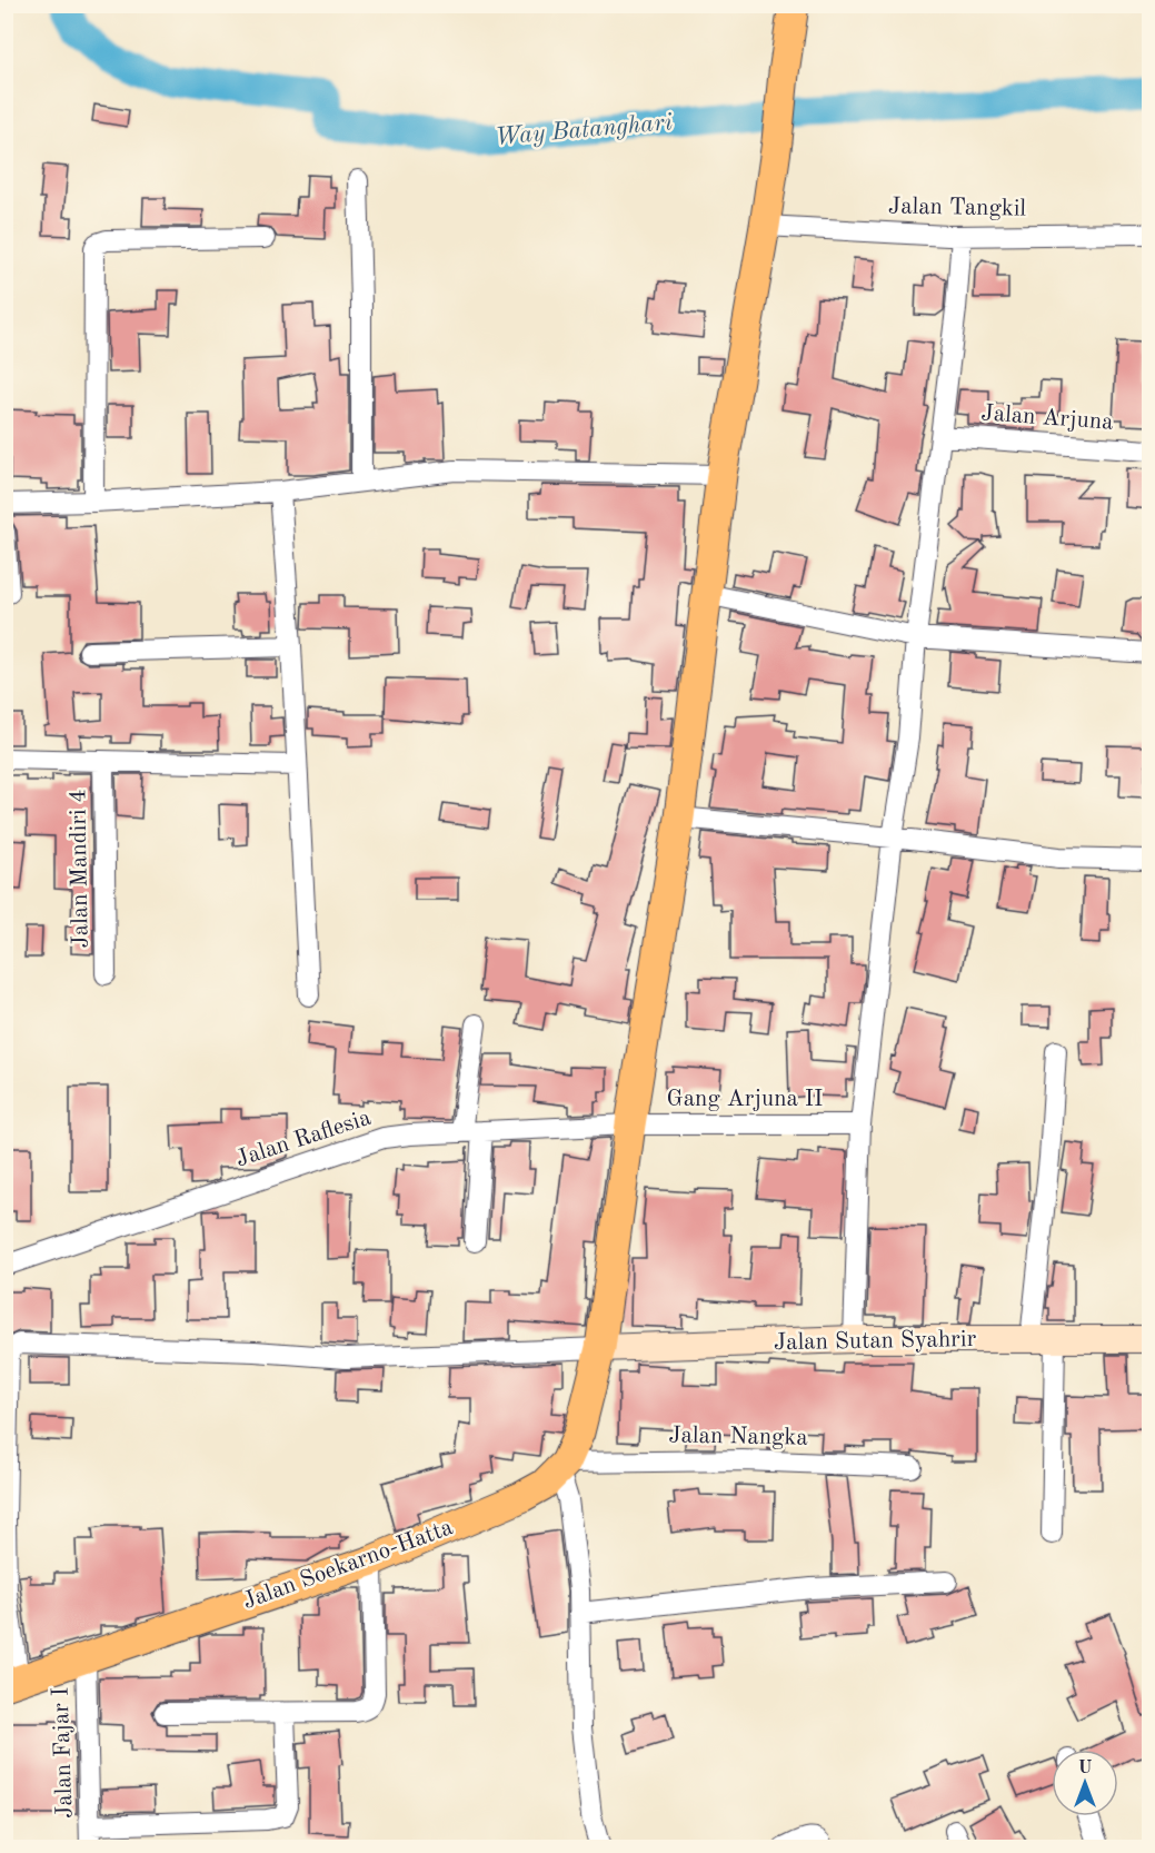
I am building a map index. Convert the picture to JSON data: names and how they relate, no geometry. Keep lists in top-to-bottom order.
{
  "streets": {
    "main road": ["Jalan Soekarno-Hatta"],
    "street": [
      "Jalan Tangkil",
      "Jalan Arjuna",
      "Jalan Mandiri 4",
      "Gang Arjuna II",
      "Jalan Raflesia",
      "Jalan Sutan Syahrir",
      "Jalan Nangka",
      "Jalan Fajar I"
    ]
  },
  "crossings": [
    ["Jalan Tangkil", "Jalan Soekarno-Hatta"],
    ["Gang Arjuna II", "Jalan Raflesia"],
    ["Gang Arjuna II", "Jalan Soekarno-Hatta"],
    ["Jalan Raflesia", "Jalan Soekarno-Hatta"],
    ["Jalan Sutan Syahrir", "Jalan Soekarno-Hatta"],
    ["Jalan Nangka", "Jalan Soekarno-Hatta"],
    ["Jalan Soekarno-Hatta", "Jalan Fajar I"]
  ],
  "water": ["Way Batanghari"],
  "north": "top"
}
